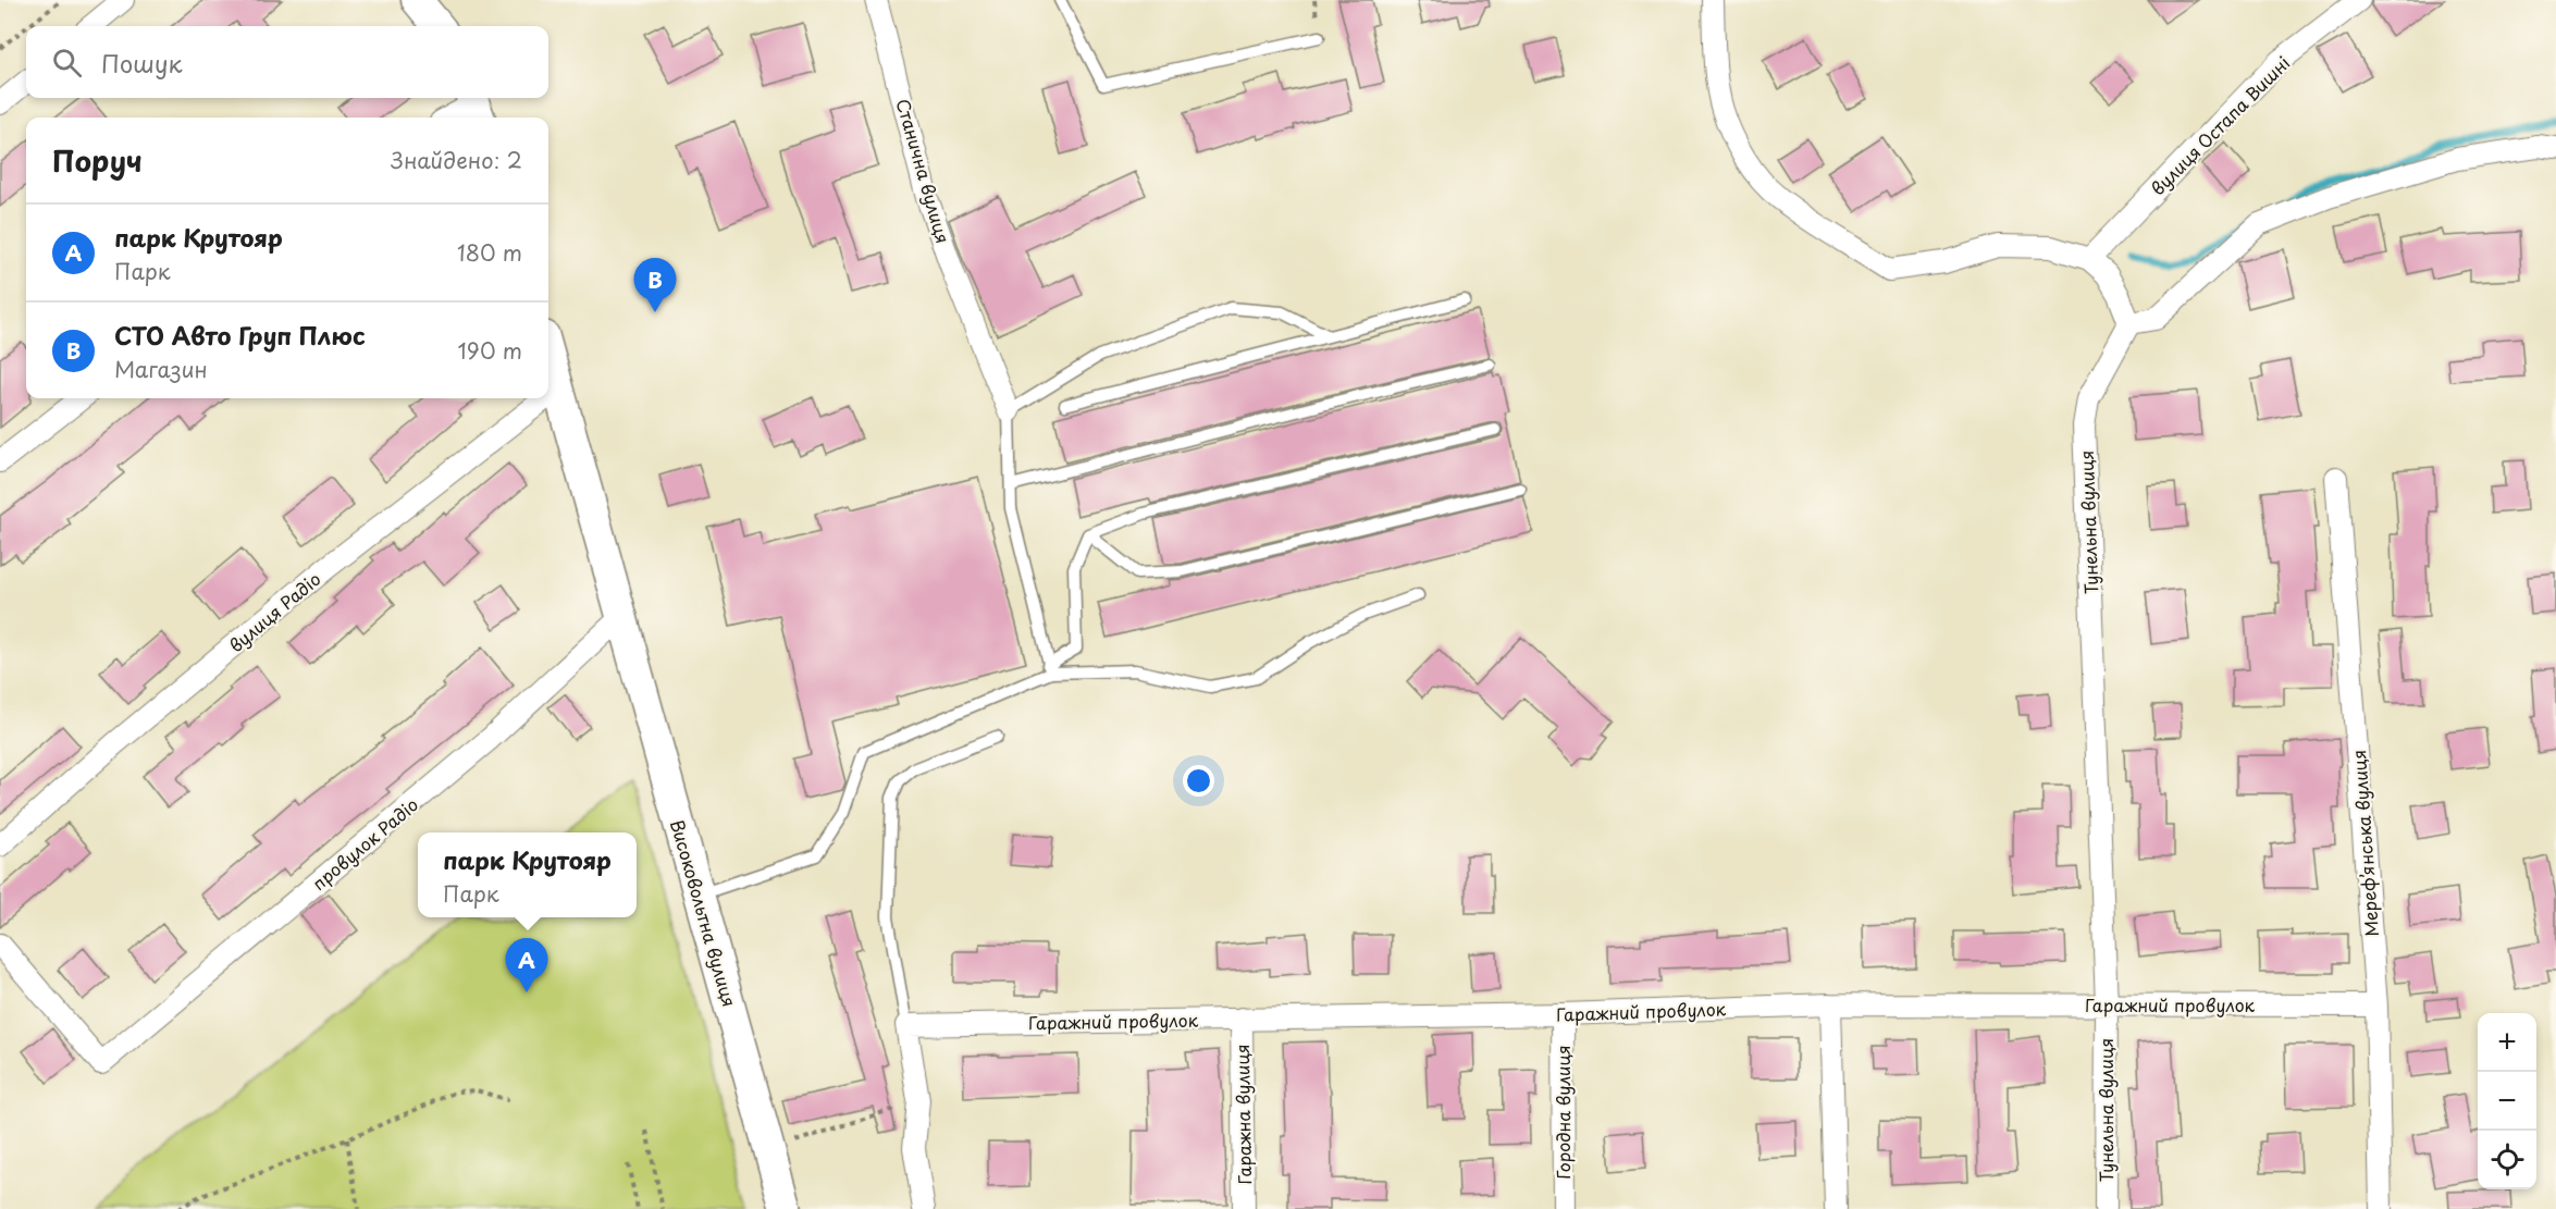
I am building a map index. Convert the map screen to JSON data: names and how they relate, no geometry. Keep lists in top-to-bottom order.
{
  "streets": {
    "main road": ["Високовольтна вулиця"],
    "street": [
      "вулиця Остапа Вишні",
      "Станична вулиця",
      "Тунельна вулиця",
      "вулиця Радіо",
      "провулок Радіо",
      "Мерефʼянська вулиця",
      "Гаражний провулок",
      "Городна вулиця",
      "Гаражна вулиця"
    ]
  },
  "crossings": [
    ["Тунельна вулиця", "Гаражний провулок"],
    ["вулиця Радіо", "Високовольтна вулиця"],
    ["провулок Радіо", "Високовольтна вулиця"],
    ["Мерефʼянська вулиця", "Гаражний провулок"],
    ["Гаражний провулок", "Городна вулиця"],
    ["Гаражний провулок", "Гаражна вулиця"]
  ],
  "page": {
    "search": "Пошук",
    "heading": ["Поруч", "Знайдено: 2"],
    "list": [
      {
        "mark": "A",
        "name": "парк Крутояр",
        "note": "Парк",
        "value": "180 m"
      },
      {
        "mark": "B",
        "name": "СТО Авто Груп Плюс",
        "note": "Магазин",
        "value": "190 m"
      }
    ],
    "pins": ["B", "A"],
    "popup": ["парк Крутояр", "Парк"],
    "map_buttons": ["+", "−"]
  }
}
